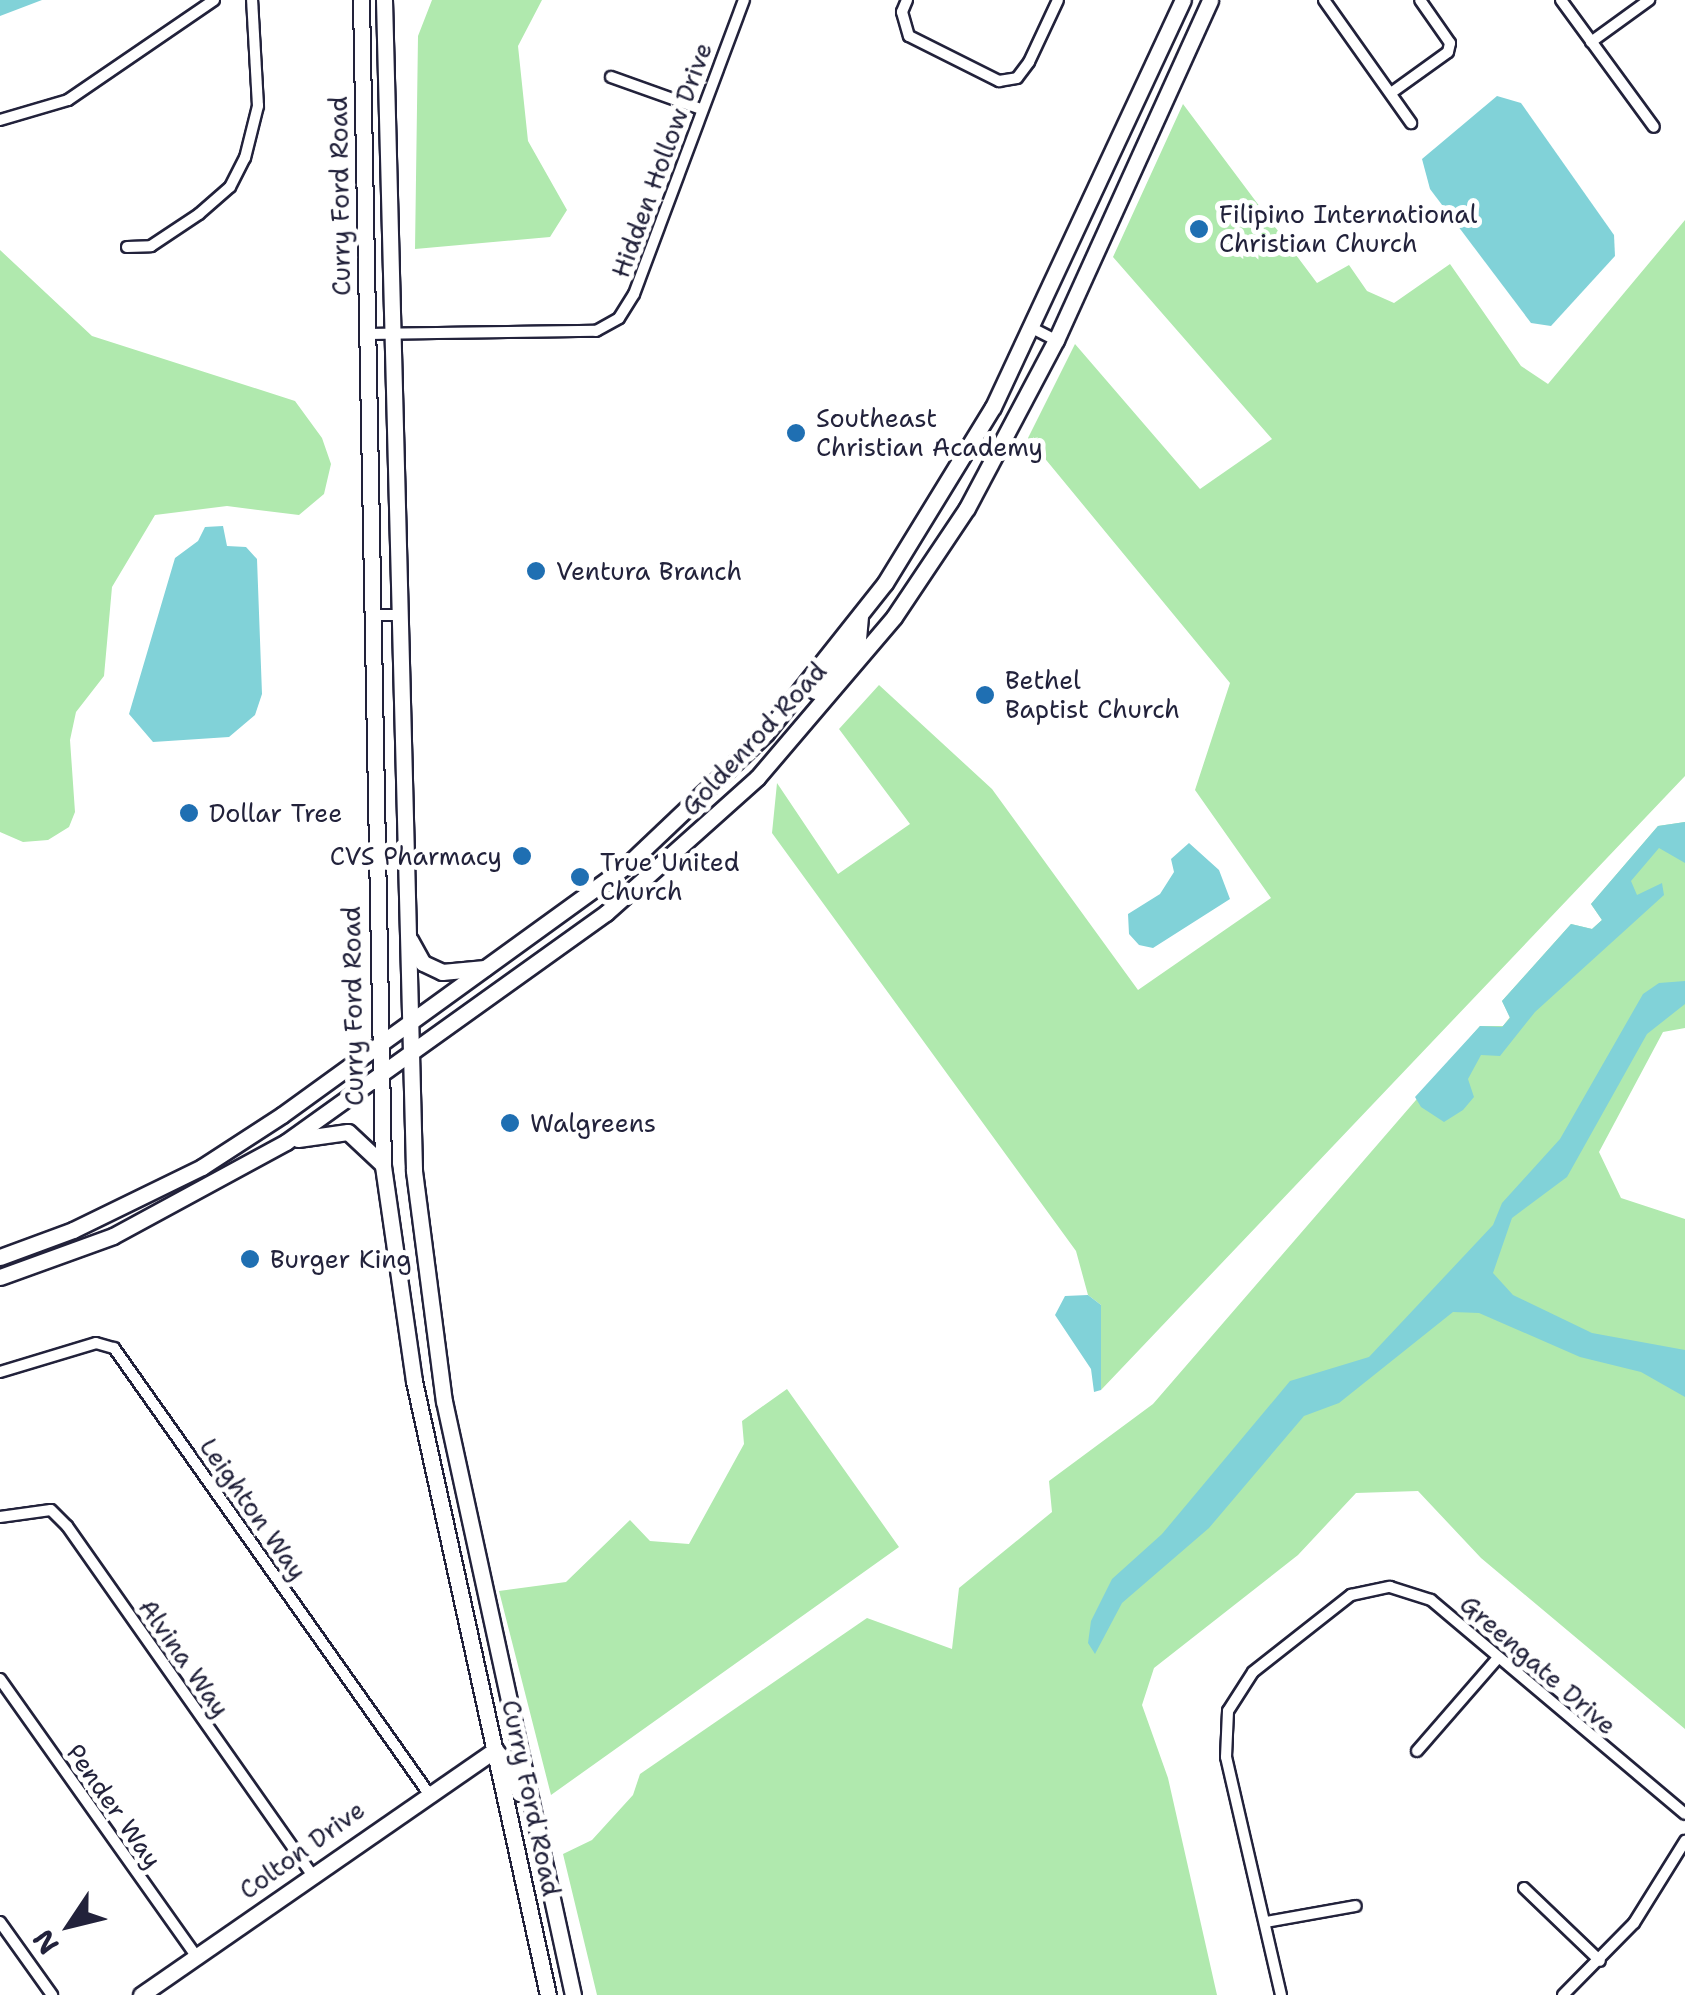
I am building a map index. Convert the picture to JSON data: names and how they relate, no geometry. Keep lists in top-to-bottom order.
{
  "streets": {
    "main road": ["Curry Ford Road", "Goldenrod Road", "Colton Drive"],
    "street": [
      "Hidden Hollow Drive",
      "Leighton Way",
      "Alvina Way",
      "Greengate Drive",
      "Pender Way"
    ]
  },
  "crossings": [
    ["Hidden Hollow Drive", "Curry Ford Road"],
    ["Curry Ford Road", "Goldenrod Road"],
    ["Curry Ford Road", "Colton Drive"],
    ["Leighton Way", "Colton Drive"],
    ["Alvina Way", "Colton Drive"],
    ["Pender Way", "Colton Drive"]
  ],
  "places": [
    "Filipino International Christian Church",
    "Southeast Christian Academy",
    "Ventura Branch",
    "Bethel Baptist Church",
    "Dollar Tree",
    "CVS Pharmacy",
    "True United Church",
    "Walgreens",
    "Burger King"
  ],
  "north": "bottom left"
}
